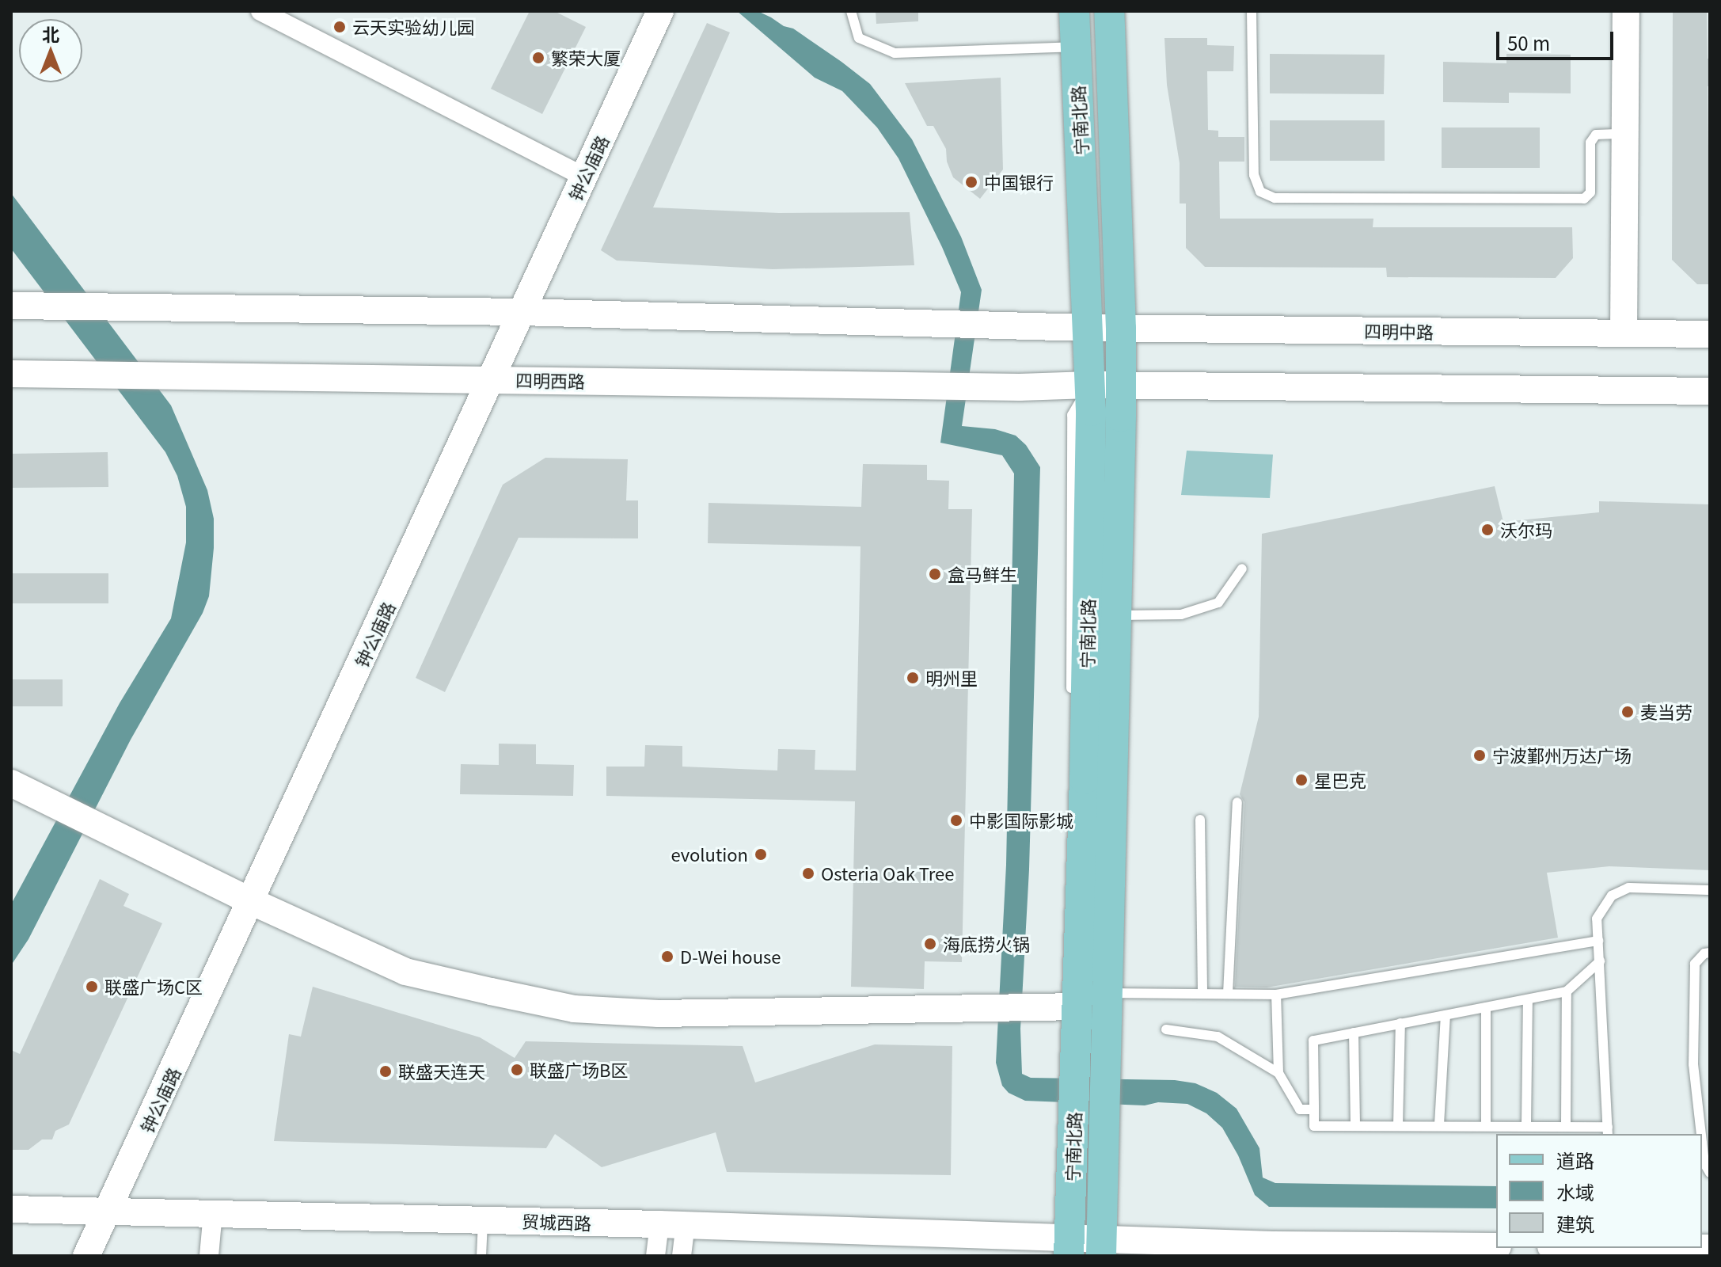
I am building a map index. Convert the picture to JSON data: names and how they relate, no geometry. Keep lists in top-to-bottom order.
{
  "streets": {
    "main road": [
      "宁南北路",
      "钟公庙路",
      "四明中路",
      "四明西路",
      "贸城西路"
    ]
  },
  "crossings": [
    ["宁南北路", "四明中路"],
    ["宁南北路", "四明西路"],
    ["宁南北路", "贸城西路"],
    ["钟公庙路", "四明西路"],
    ["钟公庙路", "贸城西路"]
  ],
  "places": [
    "云天实验幼儿园",
    "繁荣大厦",
    "中国银行",
    "沃尔玛",
    "盒马鲜生",
    "明州里",
    "麦当劳",
    "宁波鄞州万达广场",
    "星巴克",
    "中影国际影城",
    "evolution",
    "Osteria Oak Tree",
    "海底捞火锅",
    "D-Wei house",
    "联盛广场C区",
    "联盛广场B区",
    "联盛天连天"
  ],
  "legend": ["道路", "水域", "建筑"],
  "scale_bar": "50 m",
  "north": "top"
}
